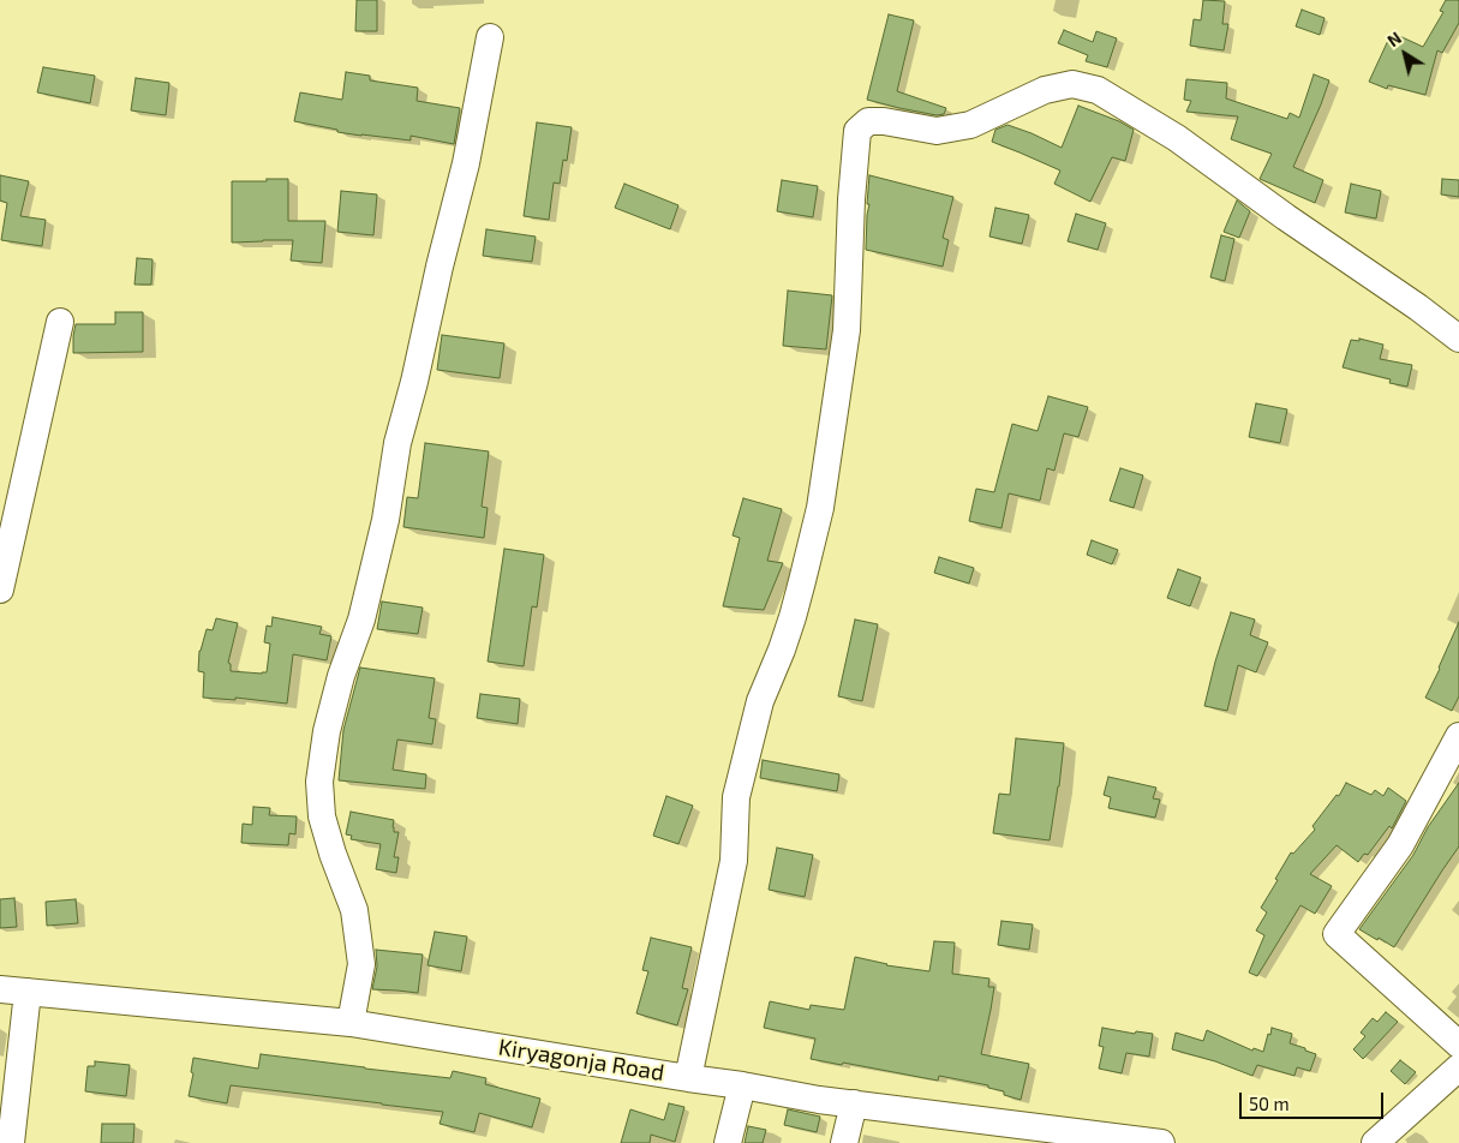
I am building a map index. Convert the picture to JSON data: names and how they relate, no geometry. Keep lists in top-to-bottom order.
{
  "streets": {
    "street": ["Kiryagonja Road"]
  },
  "scale_bar": "50 m",
  "north": "top left"
}
